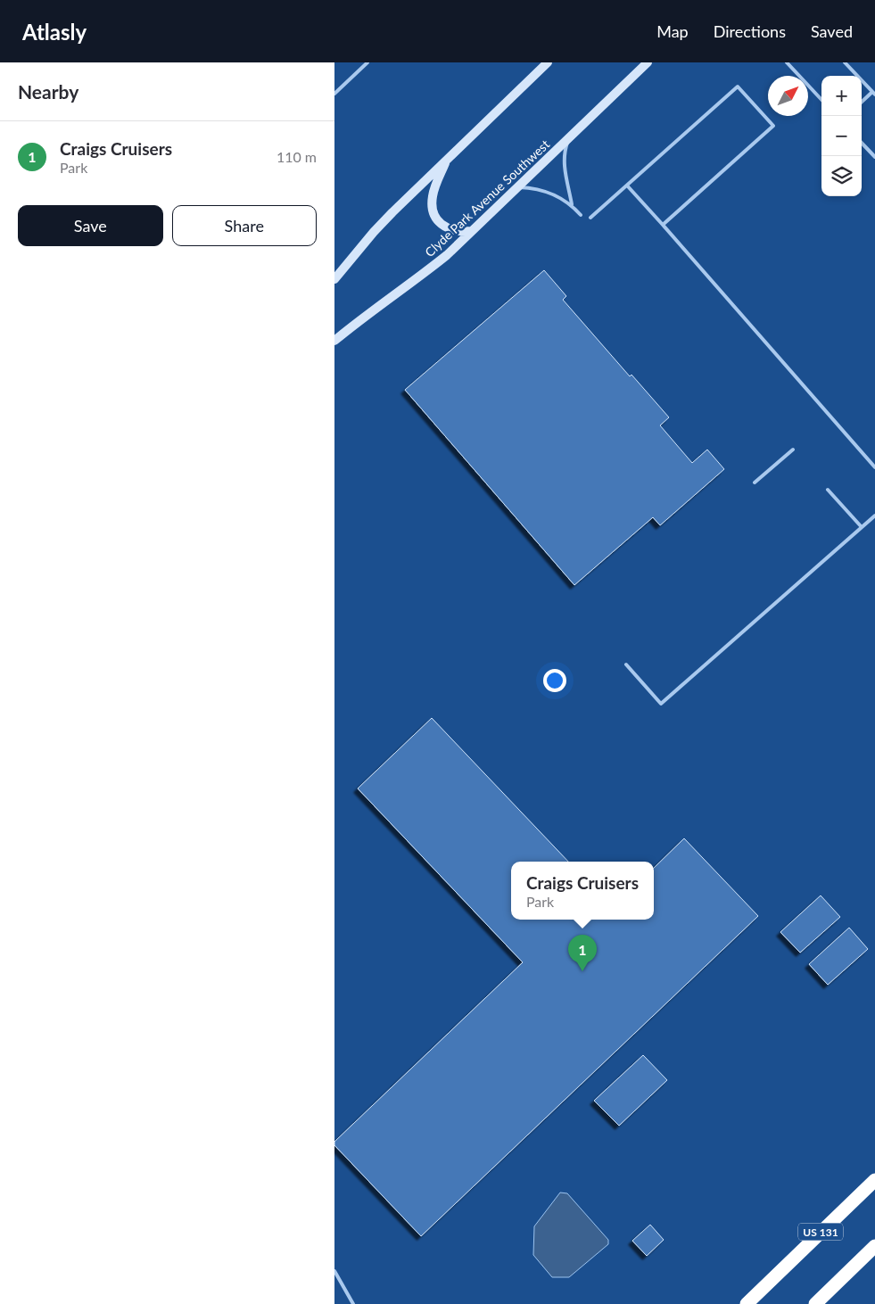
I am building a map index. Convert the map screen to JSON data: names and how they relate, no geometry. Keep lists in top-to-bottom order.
{
  "streets": {
    "highway": ["US 131"],
    "main road": ["Clyde Park Avenue Southwest"]
  },
  "north": "top right",
  "page": {
    "header": "Atlasly",
    "nav": ["Map", "Directions", "Saved"],
    "heading": "Nearby",
    "map_buttons": ["+", "−"],
    "list": [
      {
        "mark": "1",
        "name": "Craigs Cruisers",
        "note": "Park",
        "value": "110 m"
      }
    ],
    "buttons": ["Save", "Share"],
    "popup": ["Craigs Cruisers", "Park"],
    "pins": "1"
  }
}
